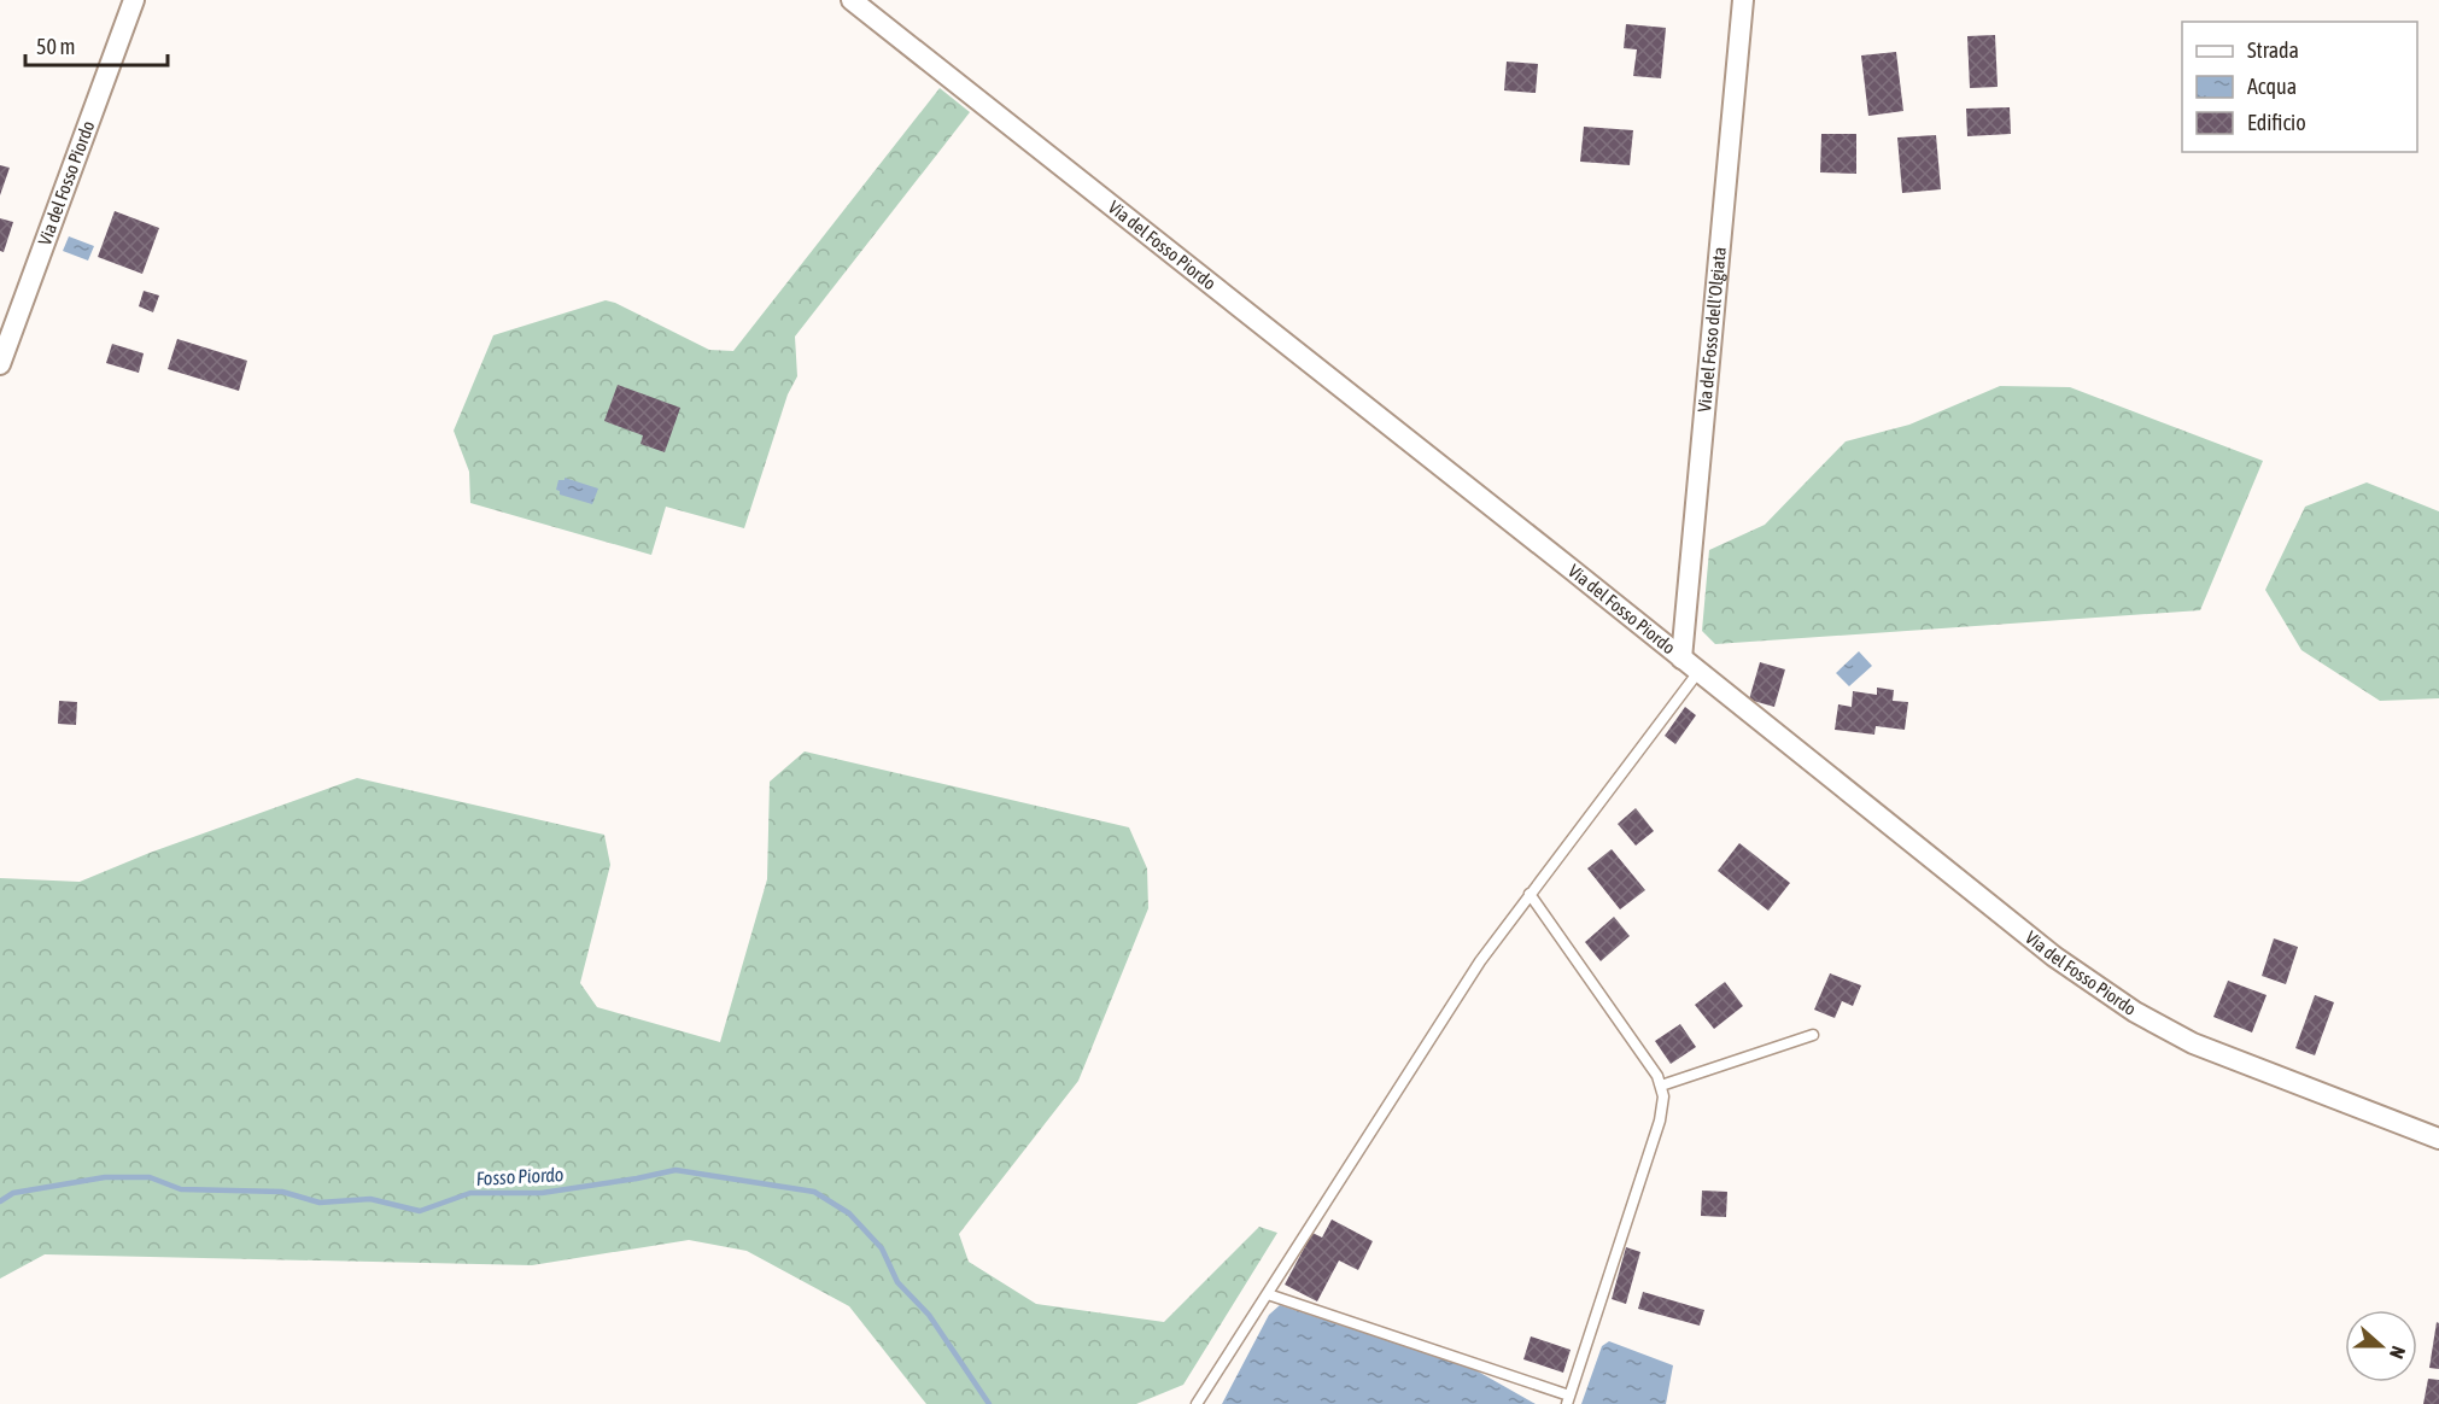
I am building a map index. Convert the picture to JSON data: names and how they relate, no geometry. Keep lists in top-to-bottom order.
{
  "streets": {
    "street": ["Via del Fosso Piordo", "Via del Fosso dell'Olgiata"]
  },
  "crossings": [
    ["Via del Fosso Piordo", "Via del Fosso dell'Olgiata"]
  ],
  "water": ["Fosso Piordo"],
  "legend": ["Strada", "Acqua", "Edificio"],
  "scale_bar": "50 m",
  "north": "right"
}
